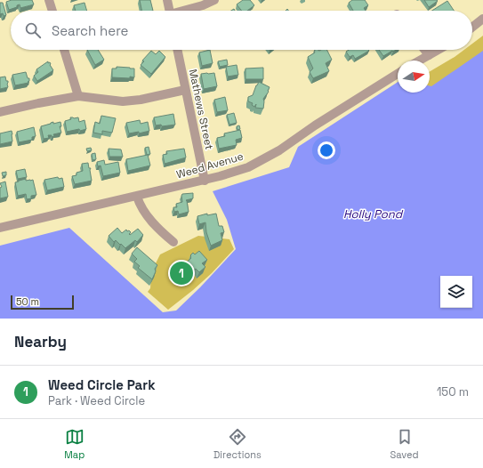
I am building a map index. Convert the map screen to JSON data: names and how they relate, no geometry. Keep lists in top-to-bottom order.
{
  "streets": {
    "street": ["Mathews Street", "Weed Avenue"]
  },
  "crossings": [
    ["Mathews Street", "Weed Avenue"]
  ],
  "water": ["Holly Pond"],
  "scale_bar": "50 m",
  "north": "right",
  "page": {
    "search": "Search here",
    "pins": "1",
    "scale": "50 m",
    "heading": "Nearby",
    "list": [
      {
        "mark": "1",
        "name": "Weed Circle Park",
        "note": "Park · Weed Circle",
        "value": "150 m"
      }
    ],
    "nav": ["Map", "Directions", "Saved"]
  }
}
